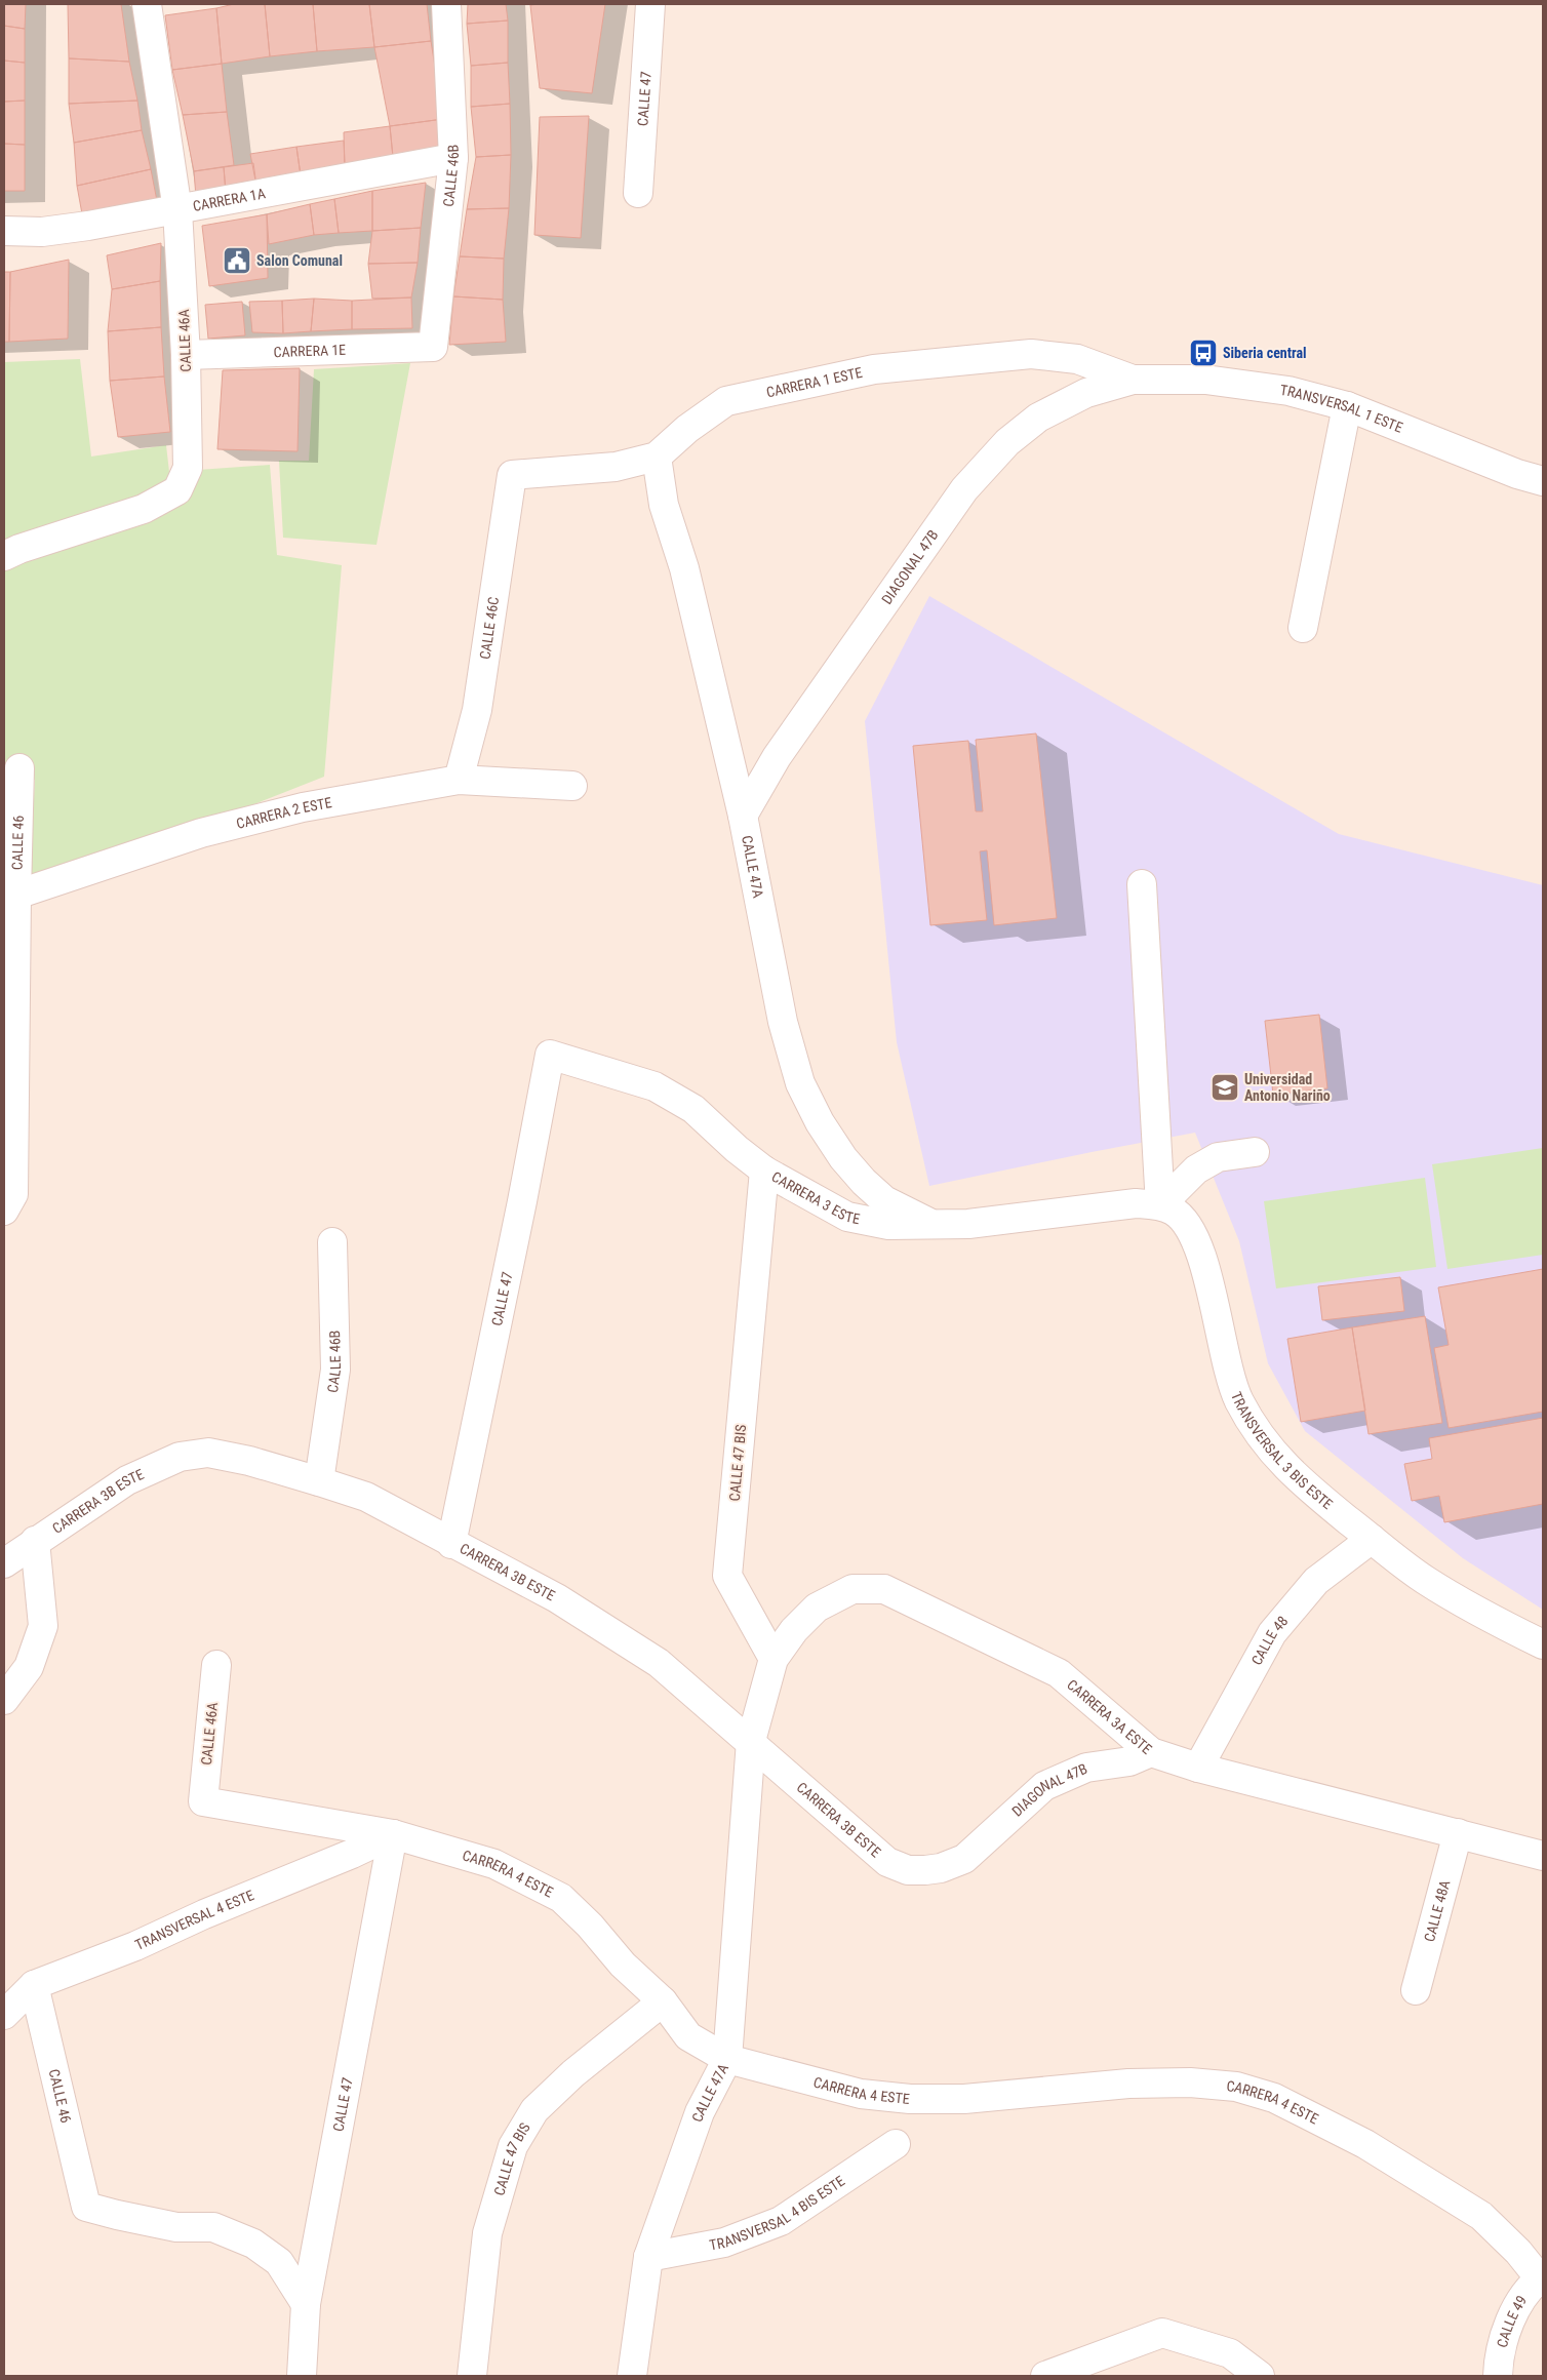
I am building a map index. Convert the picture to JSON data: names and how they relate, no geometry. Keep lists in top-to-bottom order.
{
  "streets": {
    "street": [
      "CALLE 47",
      "CALLE 46B",
      "CARRERA 1A",
      "CALLE 46A",
      "CARRERA 1E",
      "CARRERA 1 ESTE",
      "TRANSVERSAL 1 ESTE",
      "DIAGONAL 47B",
      "CALLE 46C",
      "CARRERA 2 ESTE",
      "CALLE 46",
      "CALLE 47A",
      "CARRERA 3 ESTE",
      "TRANSVERSAL 3 BIS ESTE",
      "CALLE 47 BIS",
      "CARRERA 3B ESTE",
      "CALLE 48",
      "CARRERA 3A ESTE",
      "CARRERA 4 ESTE",
      "CALLE 48A",
      "TRANSVERSAL 4 ESTE",
      "TRANSVERSAL 4 BIS ESTE",
      "CALLE 49"
    ]
  },
  "crossings": [
    ["CALLE 47", "CALLE 46"],
    ["CALLE 47", "CARRERA 3 ESTE"],
    ["CALLE 47", "CARRERA 3B ESTE"],
    ["CALLE 47", "CARRERA 4 ESTE"],
    ["CALLE 47", "TRANSVERSAL 4 ESTE"],
    ["CALLE 46B", "CARRERA 1A"],
    ["CALLE 46B", "CARRERA 1E"],
    ["CALLE 46B", "CARRERA 3B ESTE"],
    ["CARRERA 1A", "CALLE 46A"],
    ["CALLE 46A", "CARRERA 1E"],
    ["CALLE 46A", "CARRERA 4 ESTE"],
    ["CARRERA 1 ESTE", "TRANSVERSAL 1 ESTE"],
    ["CARRERA 1 ESTE", "DIAGONAL 47B"],
    ["CARRERA 1 ESTE", "CALLE 46C"],
    ["CARRERA 1 ESTE", "CALLE 47A"],
    ["TRANSVERSAL 1 ESTE", "DIAGONAL 47B"],
    ["DIAGONAL 47B", "CALLE 47A"],
    ["DIAGONAL 47B", "CARRERA 3B ESTE"],
    ["DIAGONAL 47B", "CARRERA 3A ESTE"],
    ["CALLE 46C", "CARRERA 2 ESTE"],
    ["CARRERA 2 ESTE", "CALLE 46"],
    ["CALLE 46", "TRANSVERSAL 4 ESTE"],
    ["CALLE 47A", "CARRERA 3 ESTE"],
    ["CALLE 47A", "CARRERA 3B ESTE"],
    ["CALLE 47A", "CARRERA 4 ESTE"],
    ["CALLE 47A", "TRANSVERSAL 4 BIS ESTE"],
    ["CARRERA 3 ESTE", "TRANSVERSAL 3 BIS ESTE"],
    ["CARRERA 3 ESTE", "CALLE 47 BIS"],
    ["TRANSVERSAL 3 BIS ESTE", "CALLE 48"],
    ["CALLE 47 BIS", "CARRERA 3A ESTE"],
    ["CALLE 47 BIS", "CARRERA 4 ESTE"],
    ["CALLE 48", "CARRERA 3A ESTE"],
    ["CARRERA 3A ESTE", "CALLE 48A"],
    ["CARRERA 4 ESTE", "TRANSVERSAL 4 ESTE"],
    ["CARRERA 4 ESTE", "CALLE 49"]
  ],
  "places": {
    "public building": ["Salon Comunal"],
    "bus stop": ["Siberia central"],
    "school or university": ["Universidad Antonio Nariño"]
  }
}
